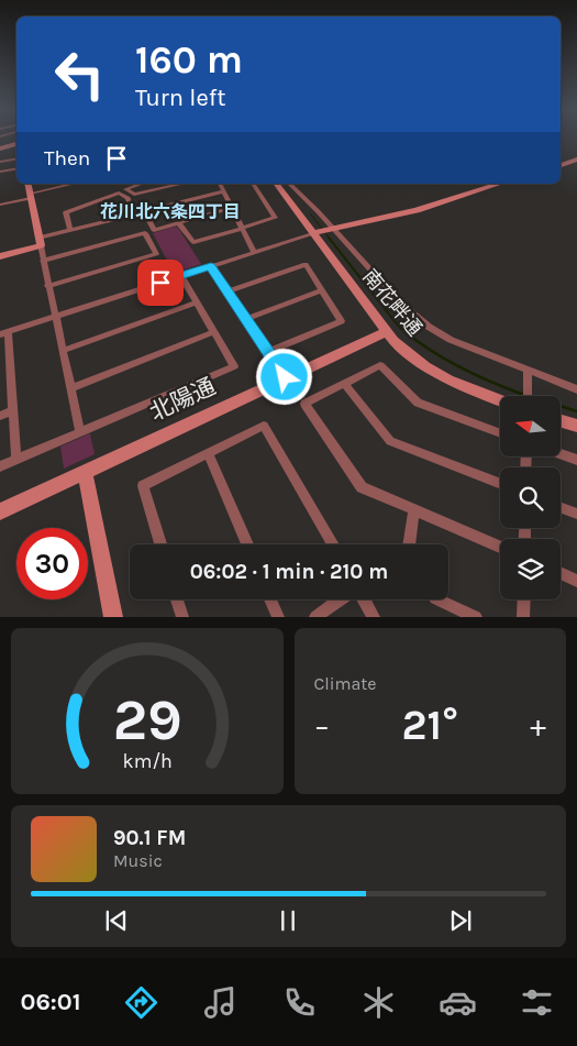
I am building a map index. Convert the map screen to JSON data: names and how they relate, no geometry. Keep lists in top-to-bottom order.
{
  "streets": {
    "street": ["南花畔通", "北陽通"]
  },
  "crossings": [
    ["南花畔通", "北陽通"]
  ],
  "districts": ["花川北六条四丁目"],
  "north": "left",
  "page": {
    "turn": ["160 m", "Turn left"],
    "then": "Then",
    "limit": "30",
    "trip": "06:02 · 1 min · 210 m",
    "tile": "Climate",
    "heat": ["−", "21°", "+"],
    "song": ["90.1 FM", "Music"],
    "tabs": "06:01",
    "gauge": ["29", "km/h"]
  }
}
